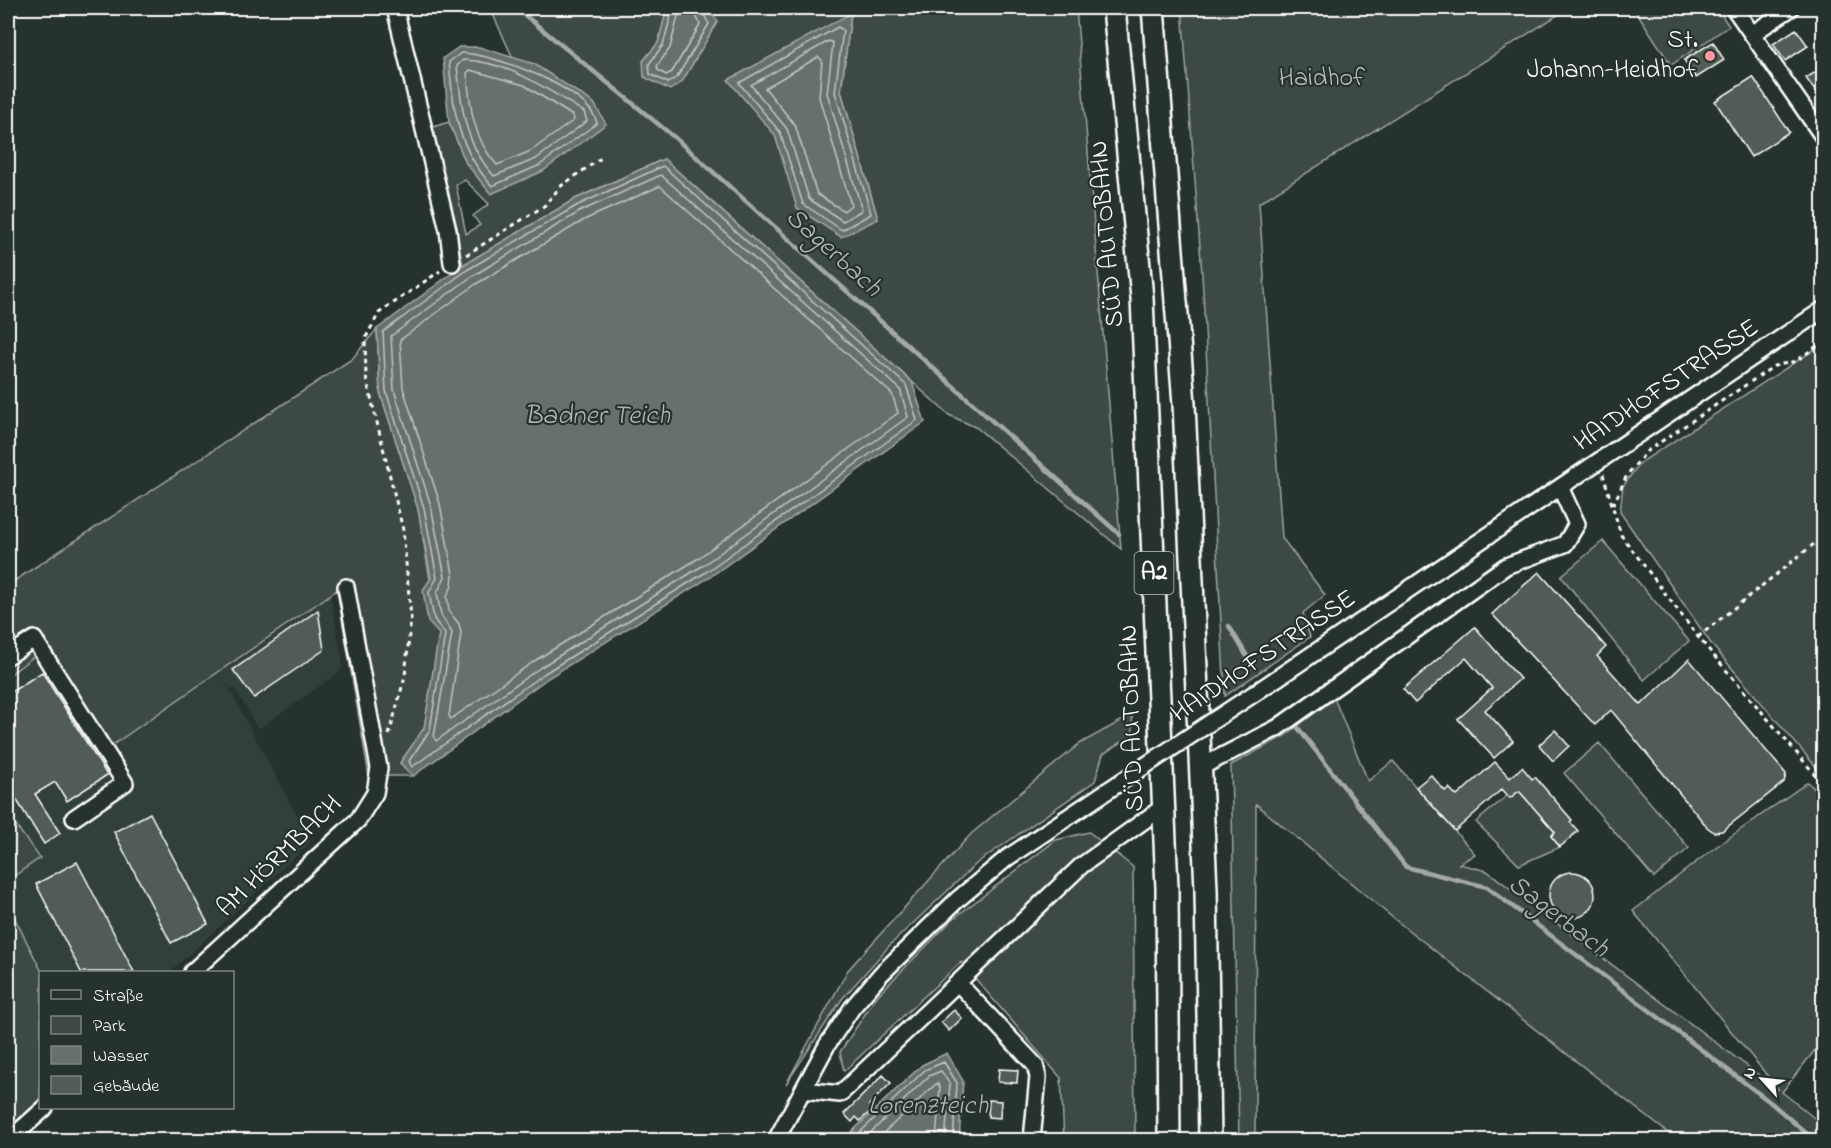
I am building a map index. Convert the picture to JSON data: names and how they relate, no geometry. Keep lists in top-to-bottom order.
{
  "streets": {
    "highway": ["SÜD AUTOBAHN", "A2"],
    "street": ["HAIDHOFSTRASSE", "AM HÖRMBACH"]
  },
  "water": ["Sagerbach", "Badner Teich", "Lorenzteich"],
  "parks": ["Haidhof"],
  "places": ["St. Johann-Heidhof"],
  "legend": [
    "Straße",
    "Park",
    "Wasser",
    "Gebäude"
  ],
  "north": "top left"
}
